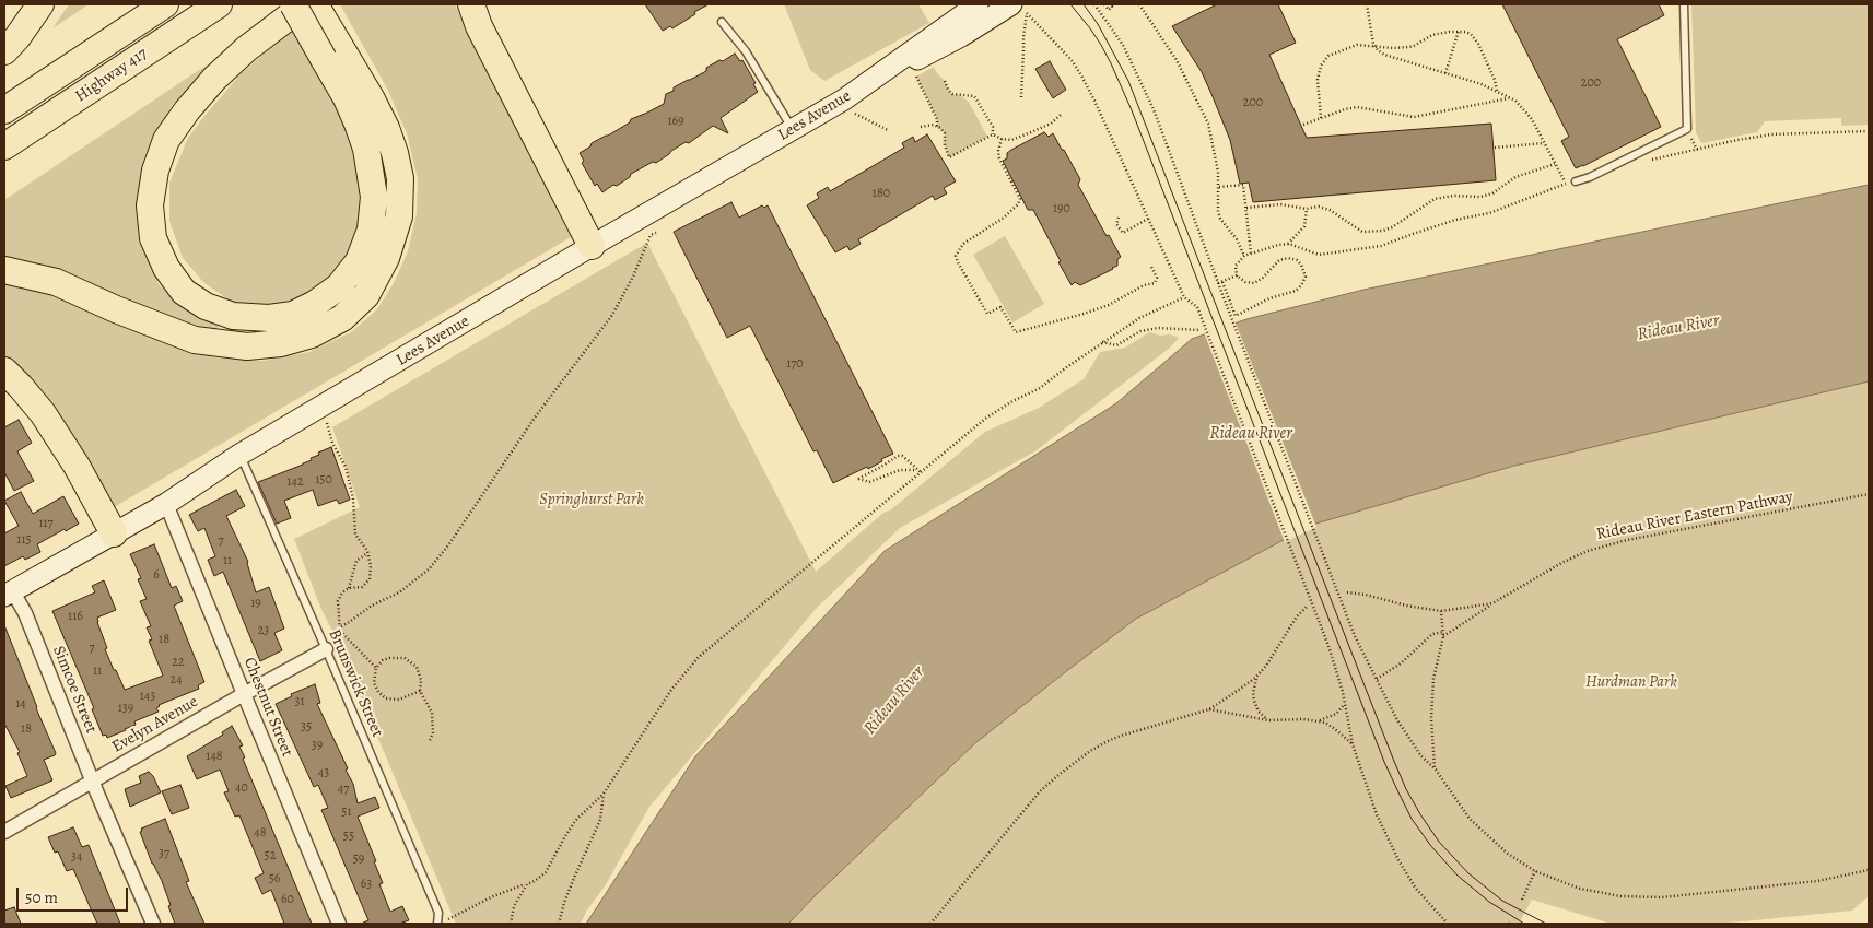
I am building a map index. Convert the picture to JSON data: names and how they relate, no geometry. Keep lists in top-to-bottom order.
{
  "streets": {
    "highway": ["Highway 417"],
    "main road": ["Lees Avenue"],
    "street": ["Simcoe Street", "Chestnut Street", "Evelyn Avenue"],
    "lane": ["Brunswick Street"],
    "path": ["Rideau River Eastern Pathway"]
  },
  "crossings": [
    ["Lees Avenue", "Brunswick Street"],
    ["Lees Avenue", "Simcoe Street"],
    ["Lees Avenue", "Chestnut Street"],
    ["Brunswick Street", "Evelyn Avenue"],
    ["Simcoe Street", "Evelyn Avenue"],
    ["Chestnut Street", "Evelyn Avenue"]
  ],
  "water": ["Rideau River"],
  "parks": ["Springhurst Park", "Hurdman Park"],
  "house_numbers": [
    "200",
    "200",
    "169",
    "180",
    "190",
    "170",
    "150",
    "142",
    "117",
    "115",
    "7",
    "11",
    "6",
    "19",
    "116",
    "23",
    "18",
    "7",
    "22",
    "11",
    "24",
    "143",
    "31",
    "14",
    "139",
    "35",
    "18",
    "39",
    "148",
    "43",
    "40",
    "47",
    "51",
    "48",
    "55",
    "37",
    "52",
    "34",
    "59",
    "56",
    "63",
    "60"
  ],
  "scale_bar": "50 m"
}
